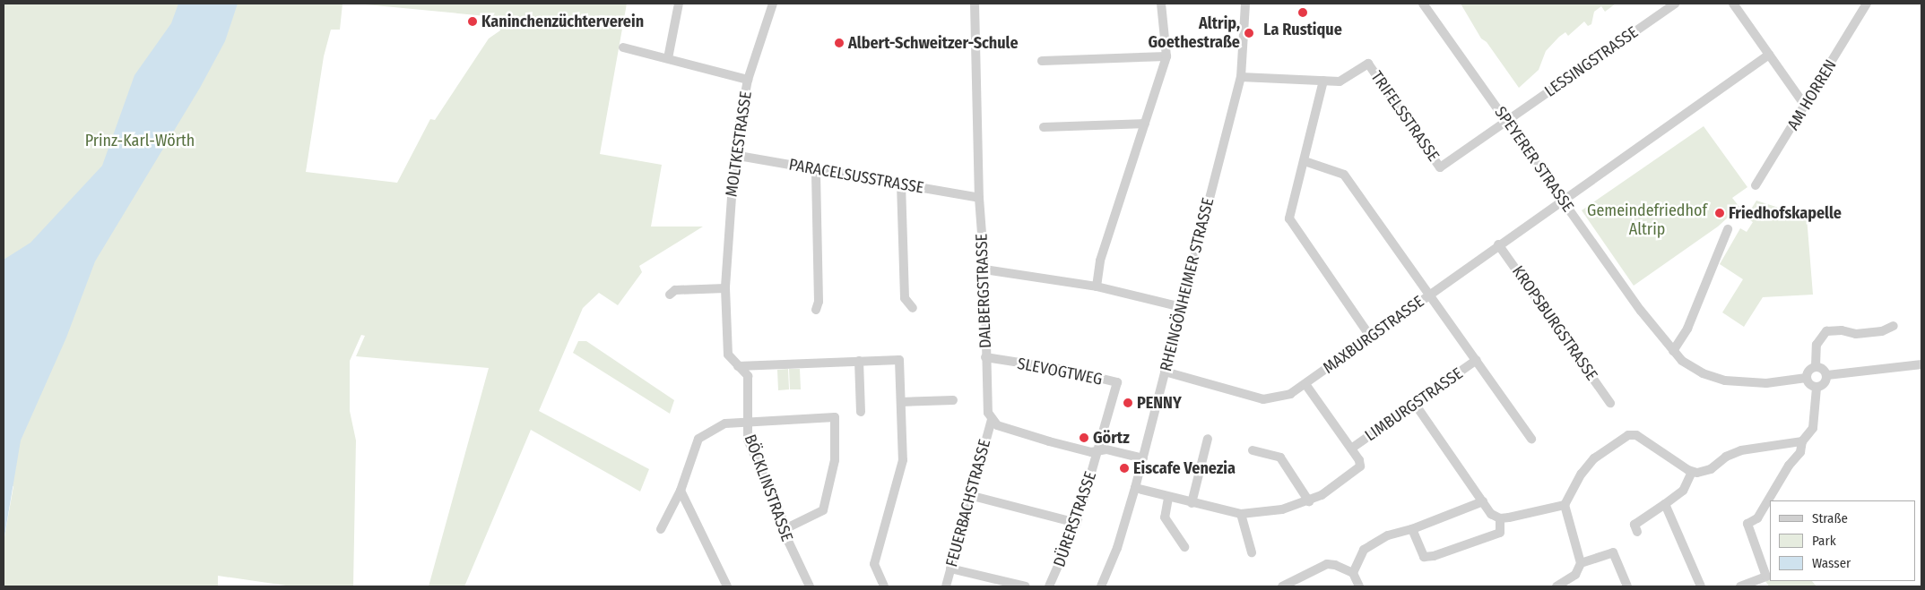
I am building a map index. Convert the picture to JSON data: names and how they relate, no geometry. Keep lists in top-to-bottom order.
{
  "streets": {
    "street": [
      "LESSINGSTRASSE",
      "AM HORREN",
      "TRIFELSSTRASSE",
      "MOLTKESTRASSE",
      "SPEYERER STRASSE",
      "PARACELSUSSTRASSE",
      "RHEINGÖNHEIMER STRASSE",
      "DALBERGSTRASSE",
      "KROPSBURGSTRASSE",
      "MAXBURGSTRASSE",
      "SLEVOGTWEG",
      "LIMBURGSTRASSE",
      "BÖCKLINSTRASSE",
      "FEUERBACHSTRASSE",
      "DÜRERSTRASSE"
    ]
  },
  "crossings": [
    ["LESSINGSTRASSE", "TRIFELSSTRASSE"],
    ["LESSINGSTRASSE", "SPEYERER STRASSE"],
    ["TRIFELSSTRASSE", "SPEYERER STRASSE"],
    ["TRIFELSSTRASSE", "RHEINGÖNHEIMER STRASSE"],
    ["MOLTKESTRASSE", "PARACELSUSSTRASSE"],
    ["MOLTKESTRASSE", "BÖCKLINSTRASSE"],
    ["SPEYERER STRASSE", "MAXBURGSTRASSE"],
    ["PARACELSUSSTRASSE", "DALBERGSTRASSE"],
    ["RHEINGÖNHEIMER STRASSE", "MAXBURGSTRASSE"],
    ["DALBERGSTRASSE", "SLEVOGTWEG"],
    ["DALBERGSTRASSE", "FEUERBACHSTRASSE"],
    ["KROPSBURGSTRASSE", "MAXBURGSTRASSE"],
    ["SLEVOGTWEG", "DÜRERSTRASSE"]
  ],
  "parks": ["Prinz-Karl-Wörth", "Gemeindefriedhof Altrip"],
  "places": [
    "La Rustique",
    "Kaninchenzüchterverein",
    "Altrip, Goethestraße",
    "Albert-Schweitzer-Schule",
    "Friedhofskapelle",
    "PENNY",
    "Görtz",
    "Eiscafe Venezia"
  ],
  "legend": ["Straße", "Park", "Wasser"]
}
